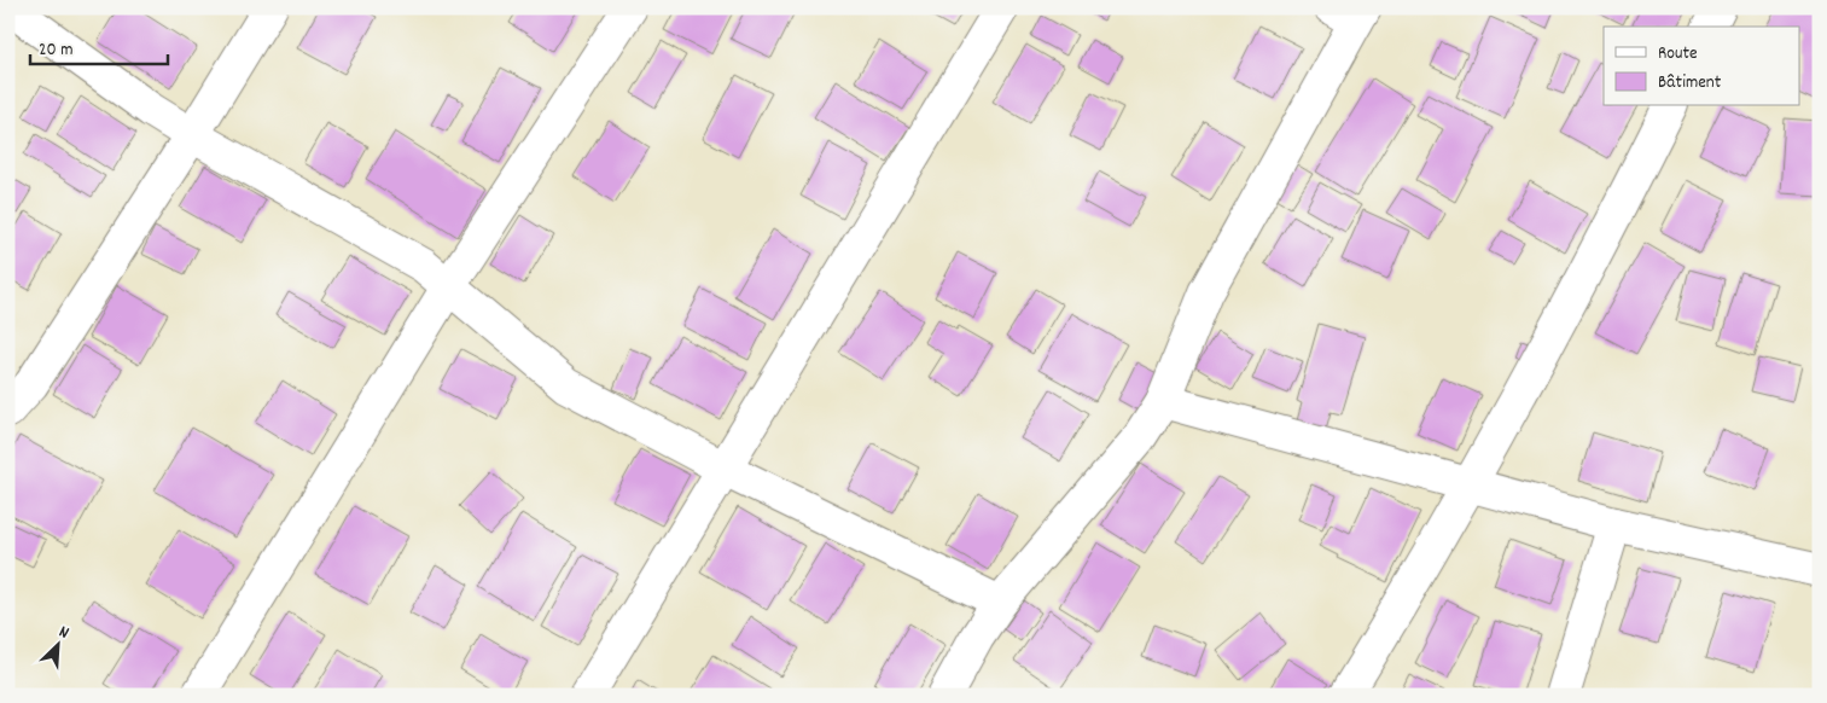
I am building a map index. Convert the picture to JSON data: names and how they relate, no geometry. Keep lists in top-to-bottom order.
{
  "legend": ["Route", "Bâtiment"],
  "scale_bar": "20 m",
  "north": "top right"
}
